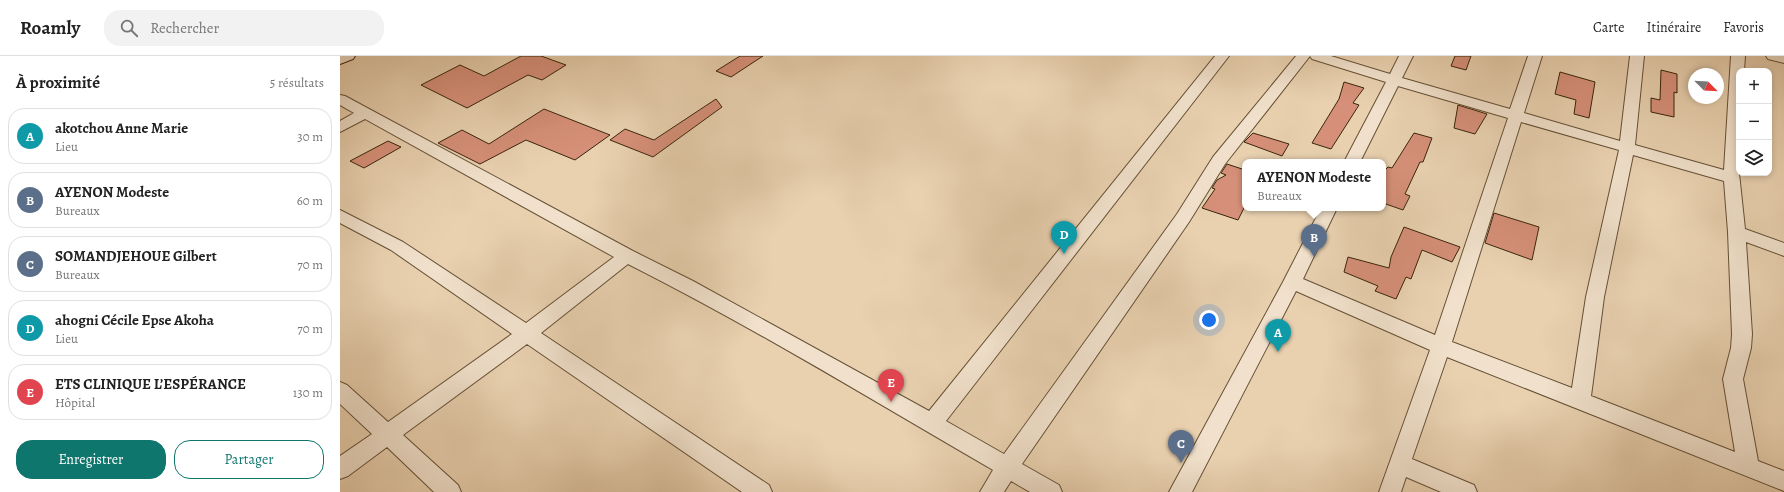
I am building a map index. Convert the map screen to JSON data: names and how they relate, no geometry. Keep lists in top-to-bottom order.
{
  "north": "bottom right",
  "page": {
    "header": "Roamly",
    "search": "Rechercher",
    "nav": ["Carte", "Itinéraire", "Favoris"],
    "heading": ["À proximité", "5 résultats"],
    "map_buttons": ["+", "−"],
    "list": [
      {
        "mark": "A",
        "name": "akotchou Anne Marie",
        "note": "Lieu",
        "value": "30 m"
      },
      {
        "mark": "B",
        "name": "AYENON Modeste",
        "note": "Bureaux",
        "value": "60 m"
      },
      {
        "mark": "C",
        "name": "SOMANDJEHOUE Gilbert",
        "note": "Bureaux",
        "value": "70 m"
      },
      {
        "mark": "D",
        "name": "ahogni Cécile Epse Akoha",
        "note": "Lieu",
        "value": "70 m"
      },
      {
        "mark": "E",
        "name": "ETS CLINIQUE L’ESPÉRANCE",
        "note": "Hôpital",
        "value": "130 m"
      }
    ],
    "popup": ["AYENON Modeste", "Bureaux"],
    "pins": [
      "D",
      "B",
      "A",
      "E",
      "C"
    ],
    "buttons": ["Enregistrer", "Partager"]
  }
}
